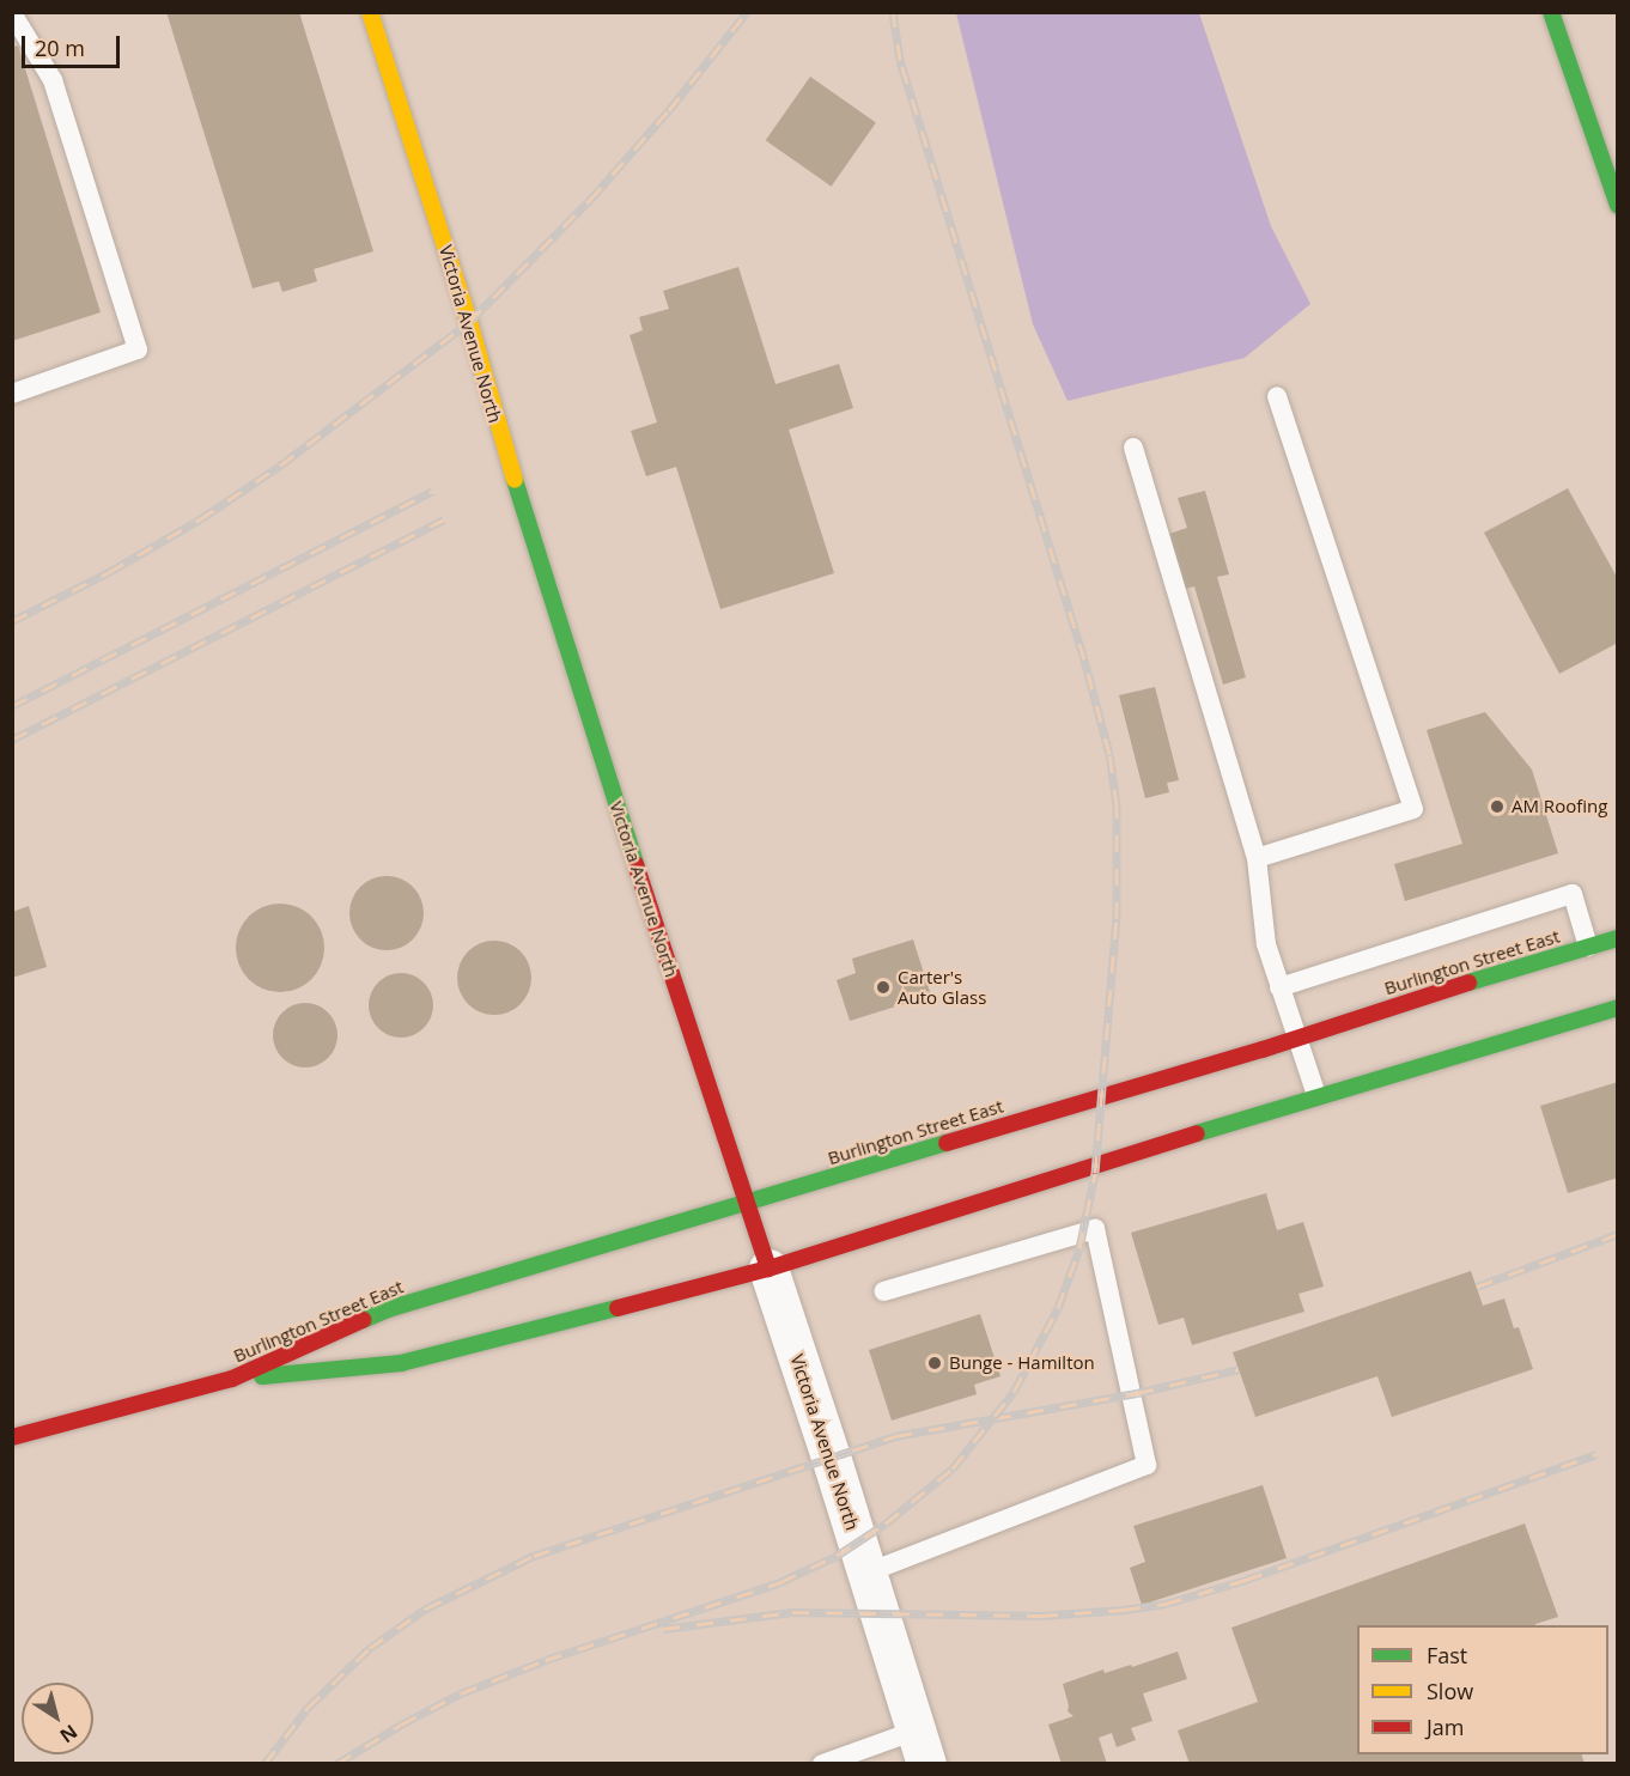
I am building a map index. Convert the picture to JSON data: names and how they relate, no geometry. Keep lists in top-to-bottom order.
{
  "streets": {
    "main road": ["Victoria Avenue North", "Burlington Street East"]
  },
  "crossings": [
    ["Victoria Avenue North", "Burlington Street East"]
  ],
  "places": ["AM Roofing", "Carter's Auto Glass", "Bunge - Hamilton"],
  "legend": ["Fast", "Slow", "Jam"],
  "scale_bar": "20 m",
  "north": "bottom right"
}
